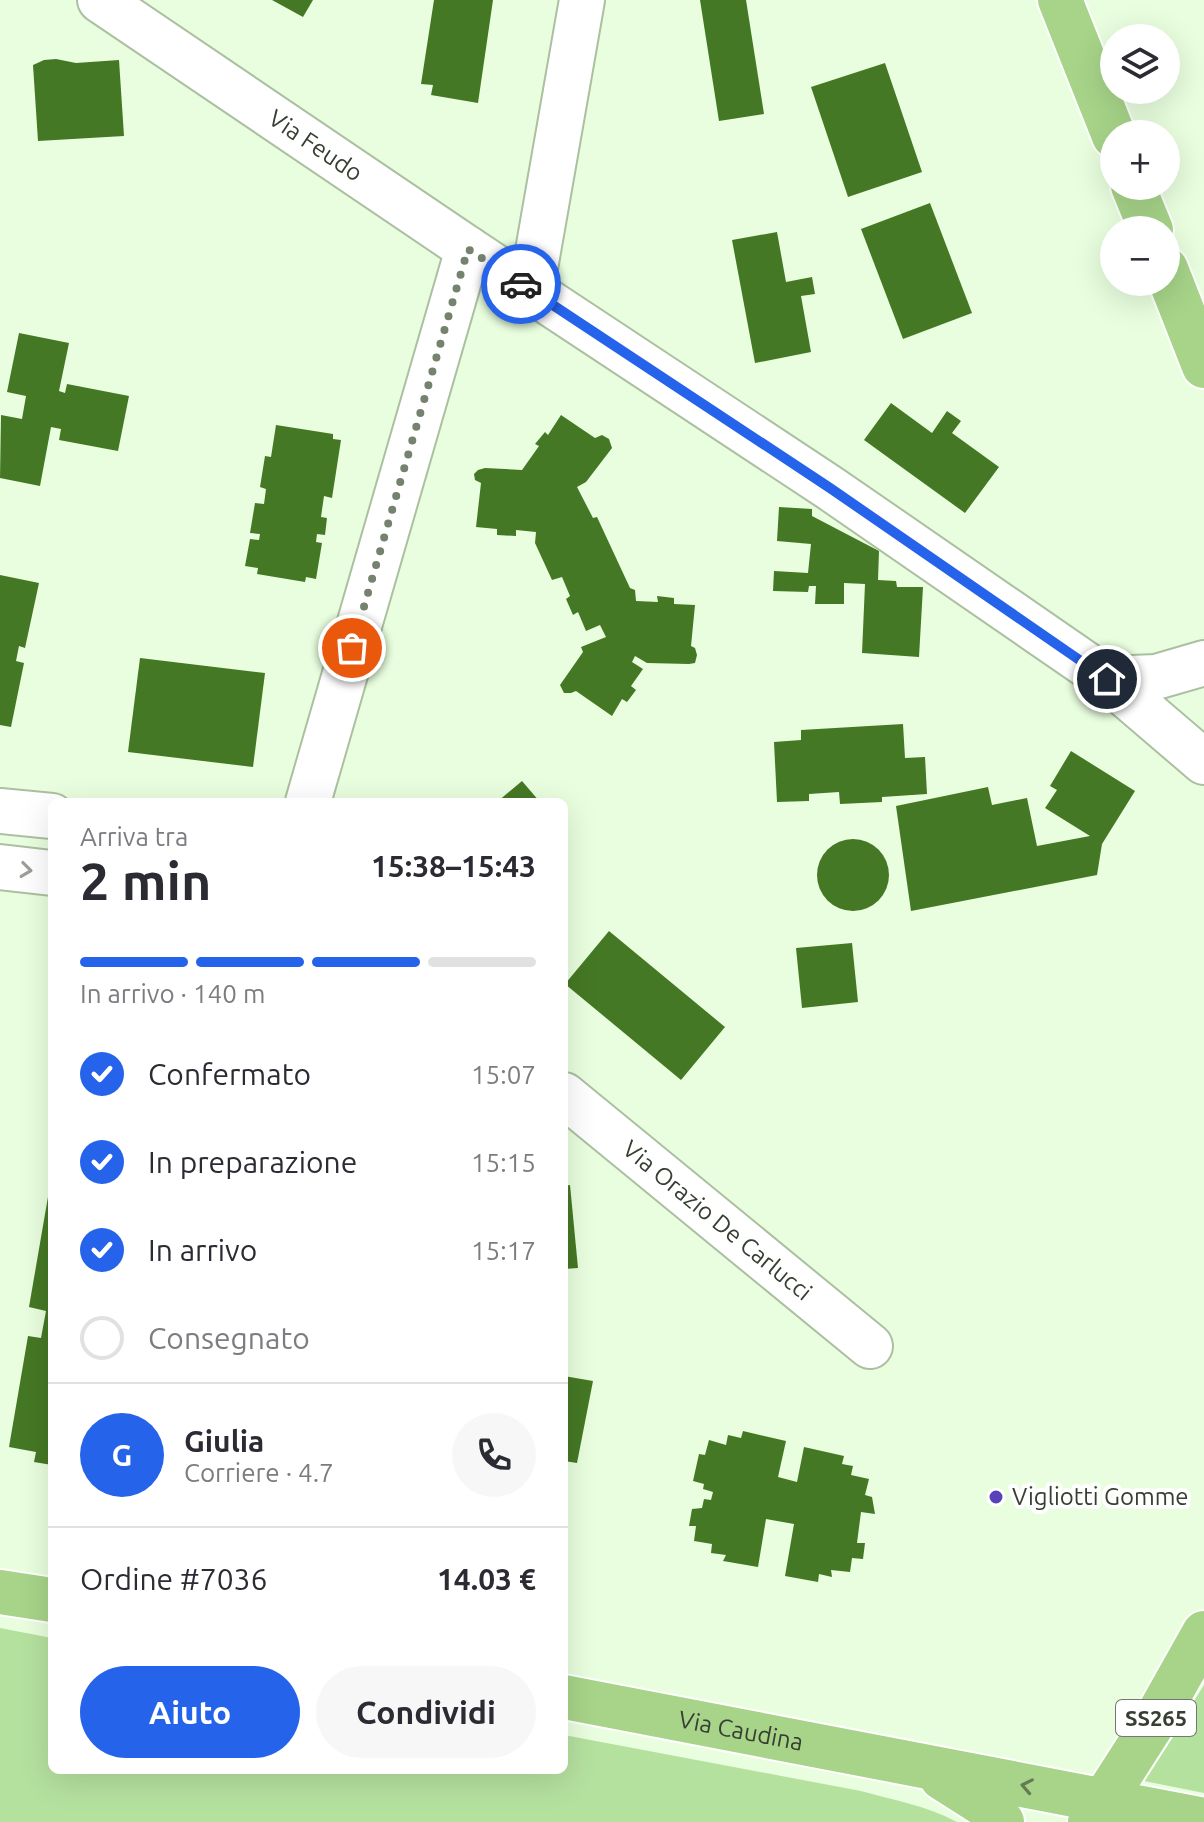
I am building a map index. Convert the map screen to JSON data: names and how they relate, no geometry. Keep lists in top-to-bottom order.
{
  "streets": {
    "main road": ["SS265", "Via Caudina"],
    "street": ["Via Feudo", "Via Orazio De Carlucci"]
  },
  "crossings": [
    ["SS265", "Via Caudina"]
  ],
  "places": ["Vigliotti Gomme"],
  "page": {
    "map_buttons": ["+", "−"],
    "heading": ["2 min", "Arriva tra", "15:38–15:43"],
    "panel": [
      "Giulia",
      "Corriere · 4.7",
      "Ordine #7036",
      "14.03 €"
    ],
    "bar": "In arrivo · 140 m",
    "list": [
      ["Confermato", "15:07"],
      ["In preparazione", "15:15"],
      ["In arrivo", "15:17"],
      "Consegnato"
    ],
    "round": "G",
    "buttons": ["Aiuto", "Condividi"]
  }
}
